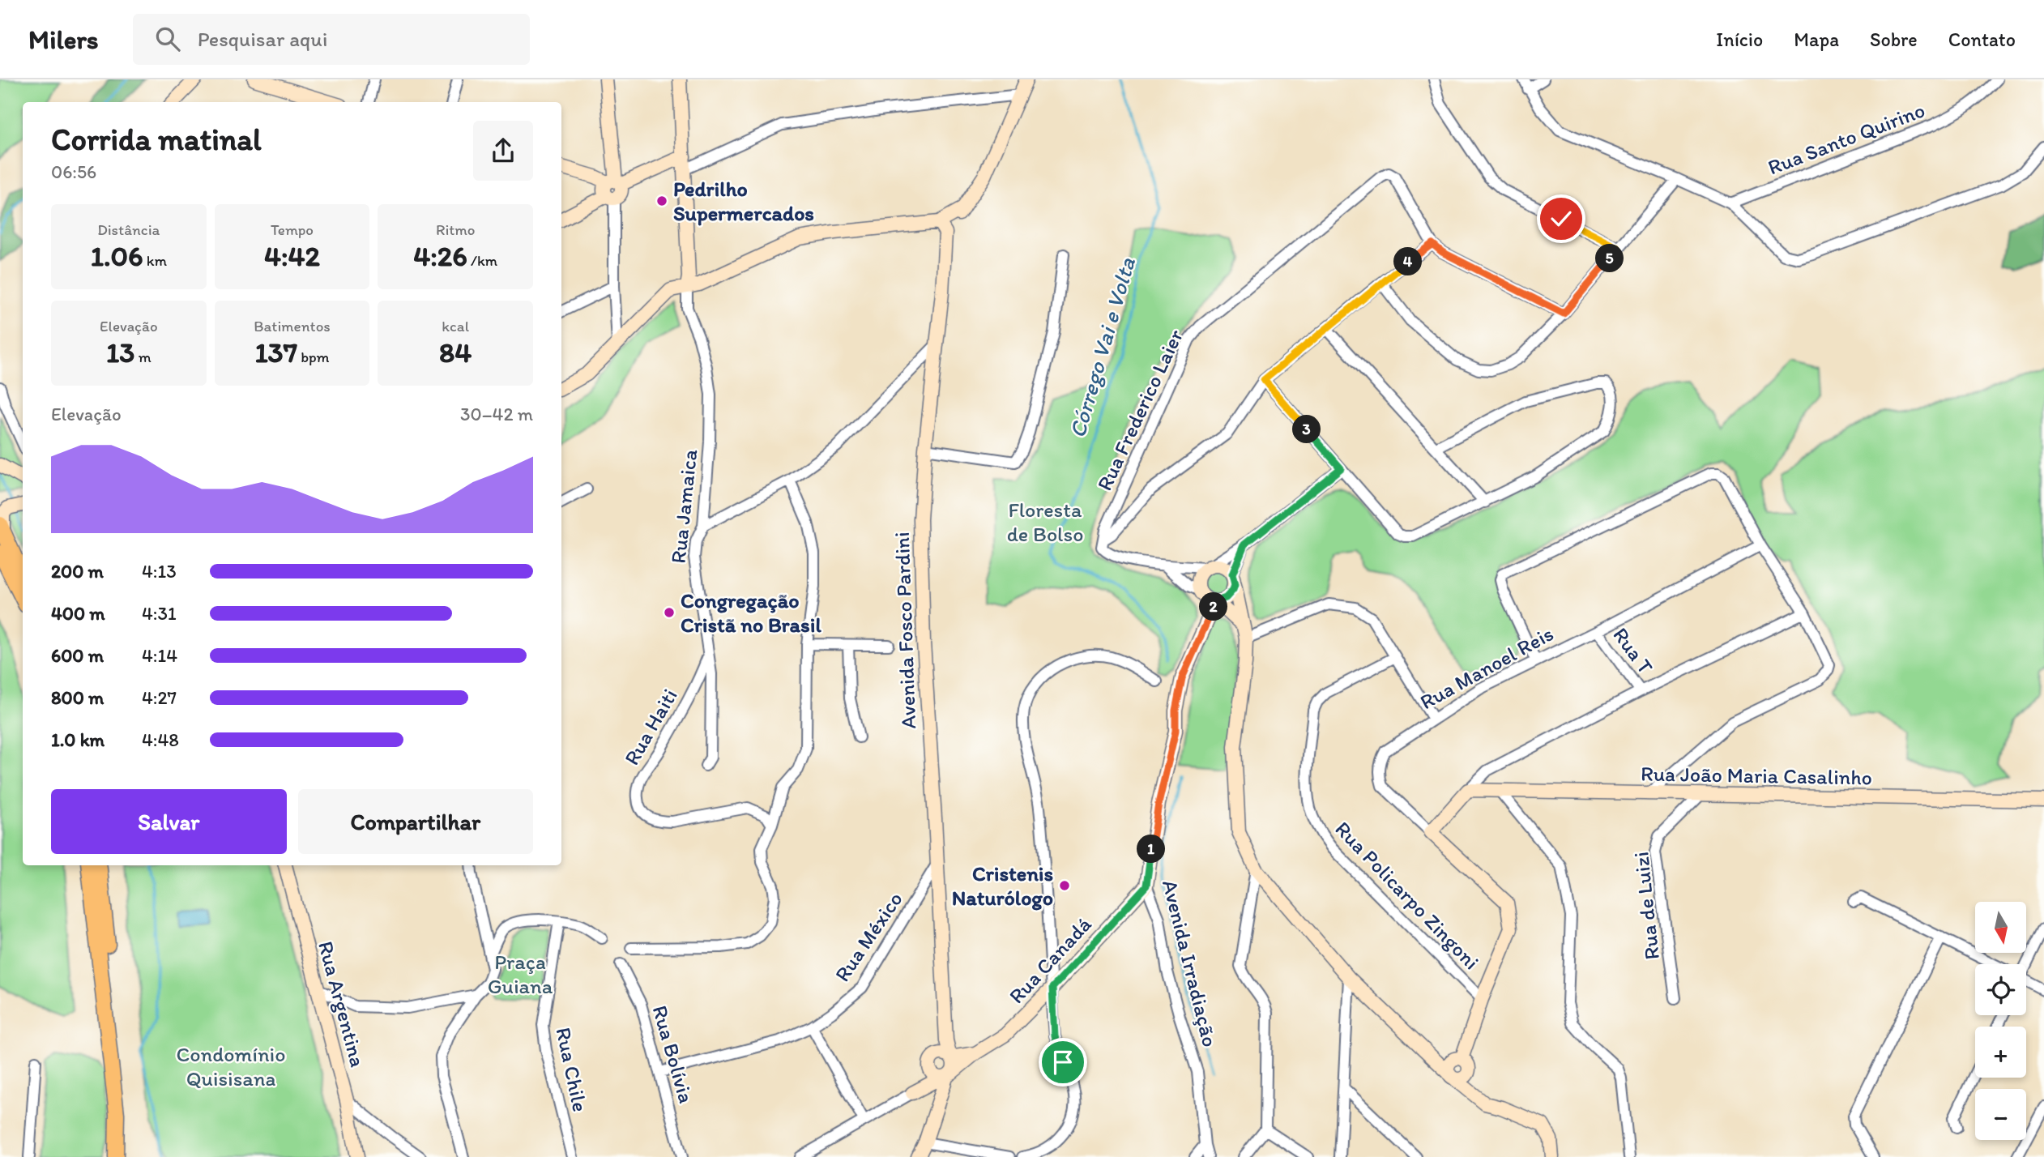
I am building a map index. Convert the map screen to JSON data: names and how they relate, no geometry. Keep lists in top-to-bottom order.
{
  "streets": {
    "street": [
      "Rua Santo Quirino",
      "Rua Frederico Laier",
      "Rua Jamaica",
      "Avenida Fosco Pardini",
      "Rua T",
      "Rua Manoel Reis",
      "Rua Haiti",
      "Rua João Maria Casalinho",
      "Rua Policarpo Zingoni",
      "Rua de Luizi",
      "Rua México",
      "Rua Canadá",
      "Avenida Irradiação",
      "Rua Argentina",
      "Rua Bolívia",
      "Rua Chile"
    ]
  },
  "crossings": [
    ["Rua Jamaica", "Rua Haiti"],
    ["Avenida Fosco Pardini", "Rua México"],
    ["Rua T", "Rua Manoel Reis"],
    ["Rua Manoel Reis", "Rua Policarpo Zingoni"],
    ["Rua João Maria Casalinho", "Rua de Luizi"],
    ["Rua México", "Rua Bolívia"],
    ["Rua Canadá", "Avenida Irradiação"]
  ],
  "water": ["Córrego Vai e Volta"],
  "parks": ["Floresta de Bolso", "Praça Guiana", "Condomínio Quisisana"],
  "places": ["Pedrilho Supermercados", "Congregação Cristã no Brasil", "Cristenis Naturólogo"],
  "north": "bottom",
  "page": {
    "header": "Milers",
    "search": "Pesquisar aqui",
    "nav": [
      "Início",
      "Mapa",
      "Sobre",
      "Contato"
    ],
    "heading": ["Corrida matinal", "06:56"],
    "stats": [
      ["Distância", "1.06 km"],
      ["Tempo", "4:42"],
      ["Ritmo", "4:26 /km"],
      ["Elevação", "13 m"],
      ["Batimentos", "137 bpm"],
      ["kcal", "84"]
    ],
    "pins": [
      "5",
      "4",
      "3",
      "2",
      "1"
    ],
    "chart": ["Elevação", "30–42 m"],
    "list": [
      {
        "name": "200 m",
        "note": "4:13"
      },
      {
        "name": "400 m",
        "note": "4:31"
      },
      {
        "name": "600 m",
        "note": "4:14"
      },
      {
        "name": "800 m",
        "note": "4:27"
      },
      {
        "name": "1.0 km",
        "note": "4:48"
      }
    ],
    "buttons": ["Salvar", "Compartilhar"],
    "map_buttons": ["+", "−"]
  }
}
